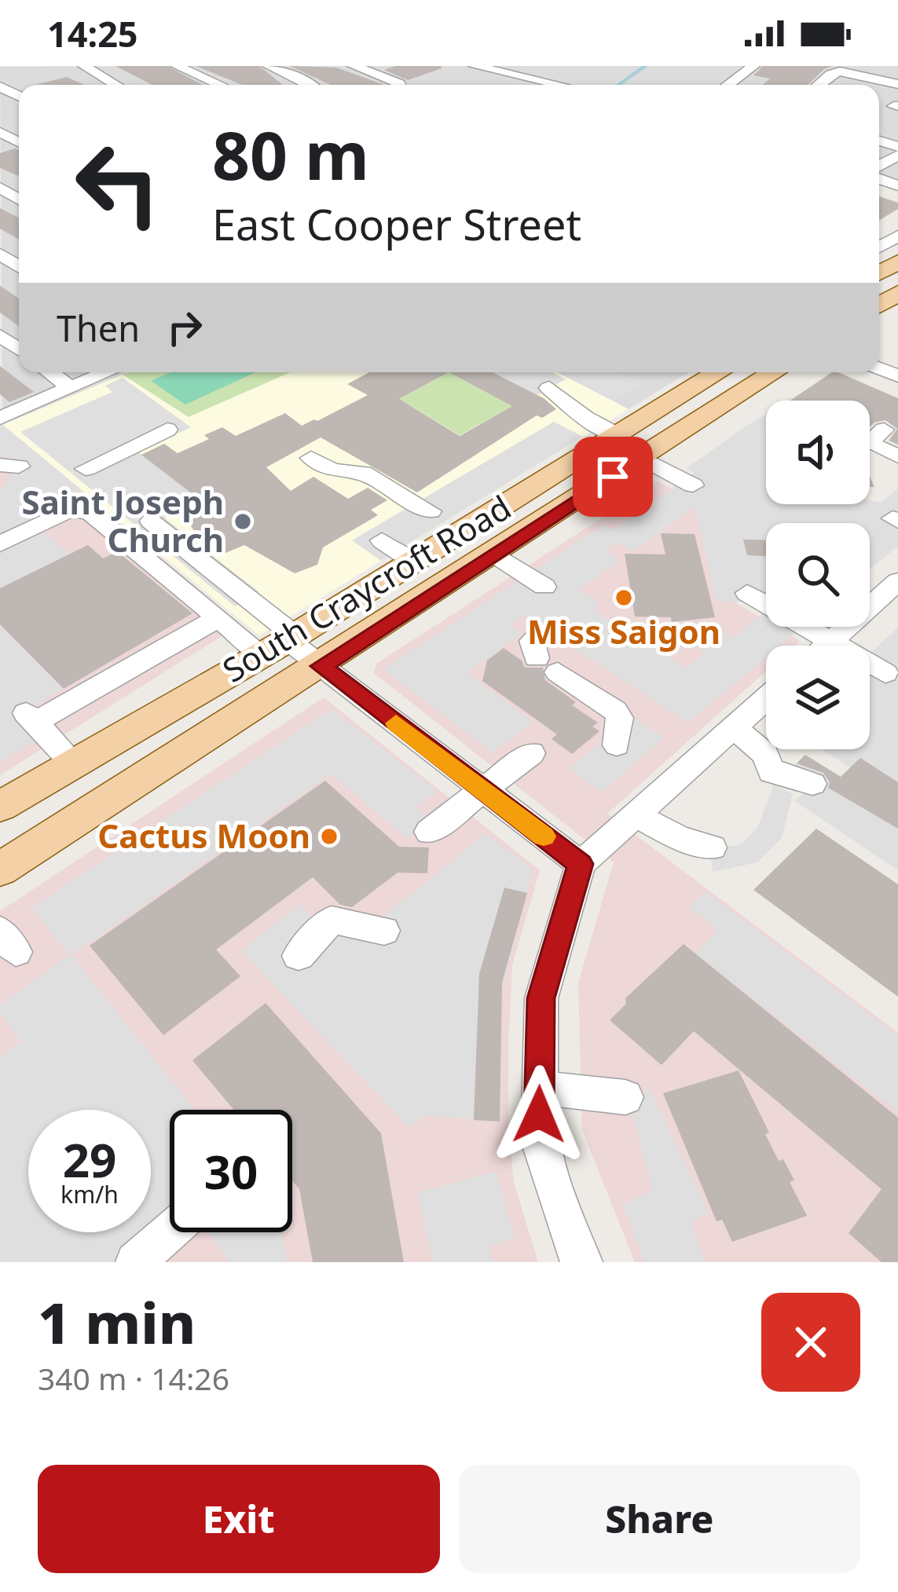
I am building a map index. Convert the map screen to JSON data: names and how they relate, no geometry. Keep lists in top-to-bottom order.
{
  "streets": {
    "main road": ["South Craycroft Road"]
  },
  "places": ["Saint Joseph Church", "Miss Saigon", "Cactus Moon"],
  "page": {
    "status": "14:25",
    "turn": ["80 m", "East Cooper Street"],
    "then": "Then",
    "speed": "29 km/h",
    "limit": "30",
    "heading": ["1 min", "340 m · 14:26"],
    "buttons": ["Exit", "Share"]
  }
}
